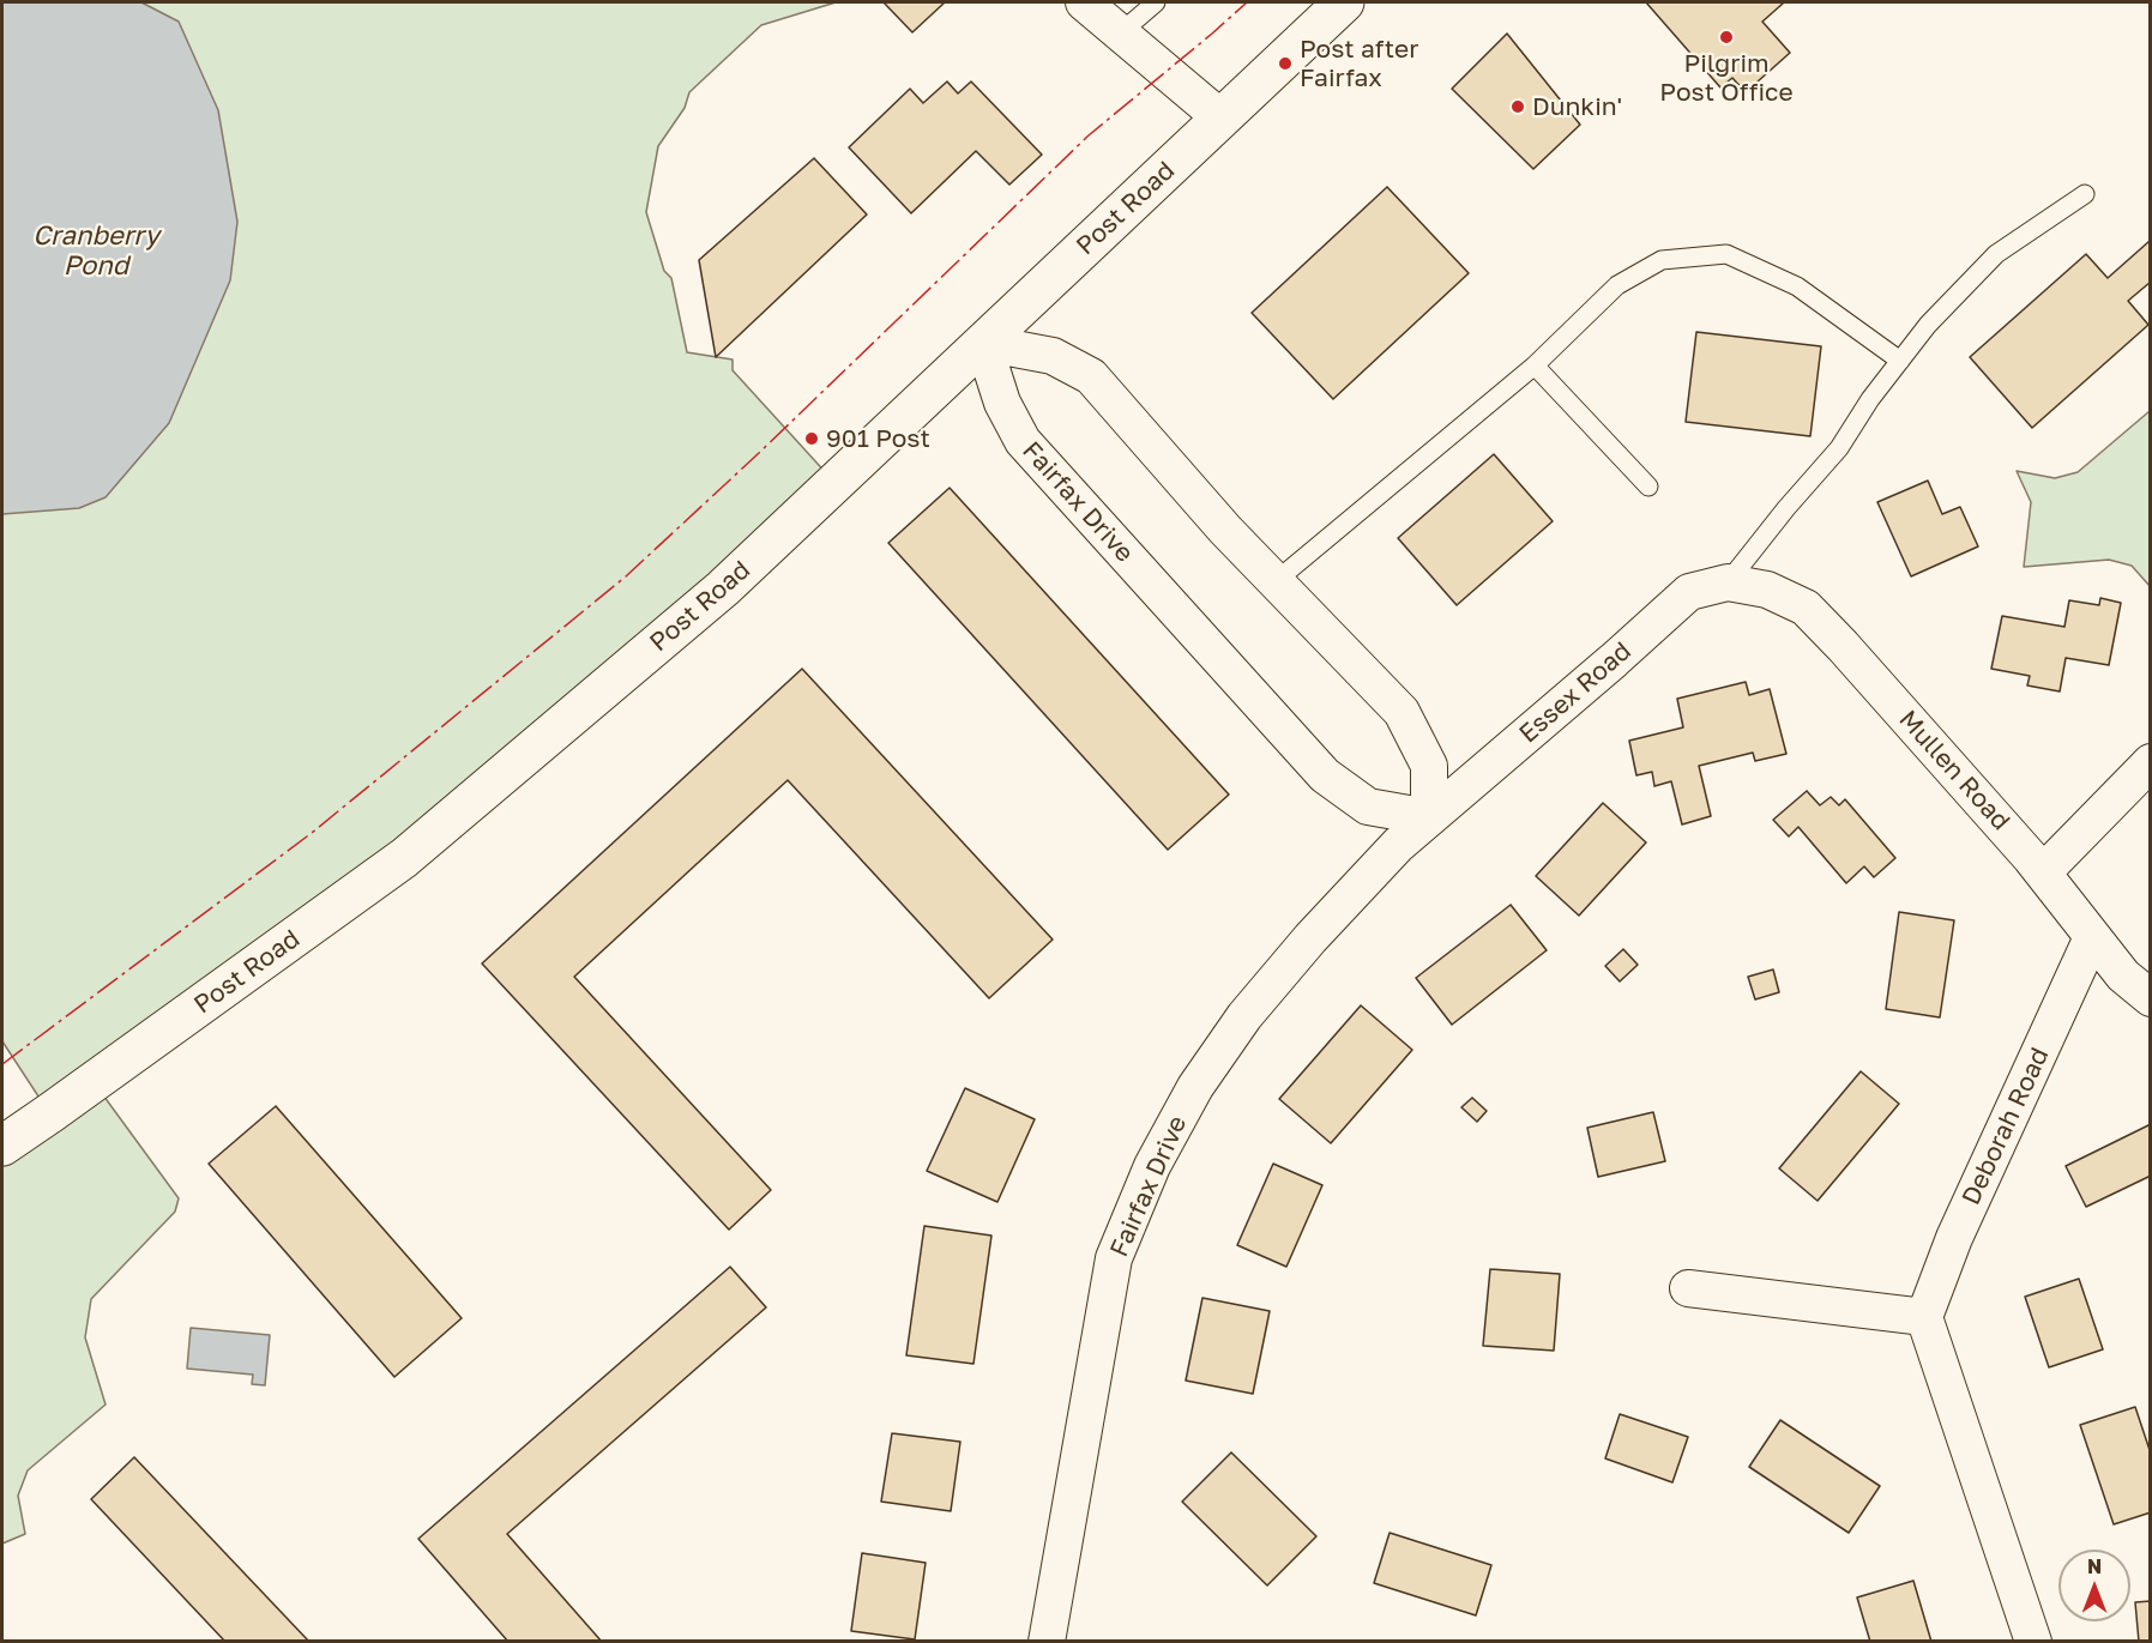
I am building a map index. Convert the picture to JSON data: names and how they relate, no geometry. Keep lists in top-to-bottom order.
{
  "streets": {
    "main road": ["Post Road"],
    "street": [
      "Fairfax Drive",
      "Essex Road",
      "Mullen Road",
      "Deborah Road"
    ]
  },
  "crossings": [
    ["Post Road", "Fairfax Drive"],
    ["Fairfax Drive", "Essex Road"],
    ["Essex Road", "Mullen Road"],
    ["Mullen Road", "Deborah Road"]
  ],
  "water": ["Cranberry Pond"],
  "places": [
    "Pilgrim Post Office",
    "Post after Fairfax",
    "Dunkin'",
    "901 Post"
  ],
  "north": "top"
}
